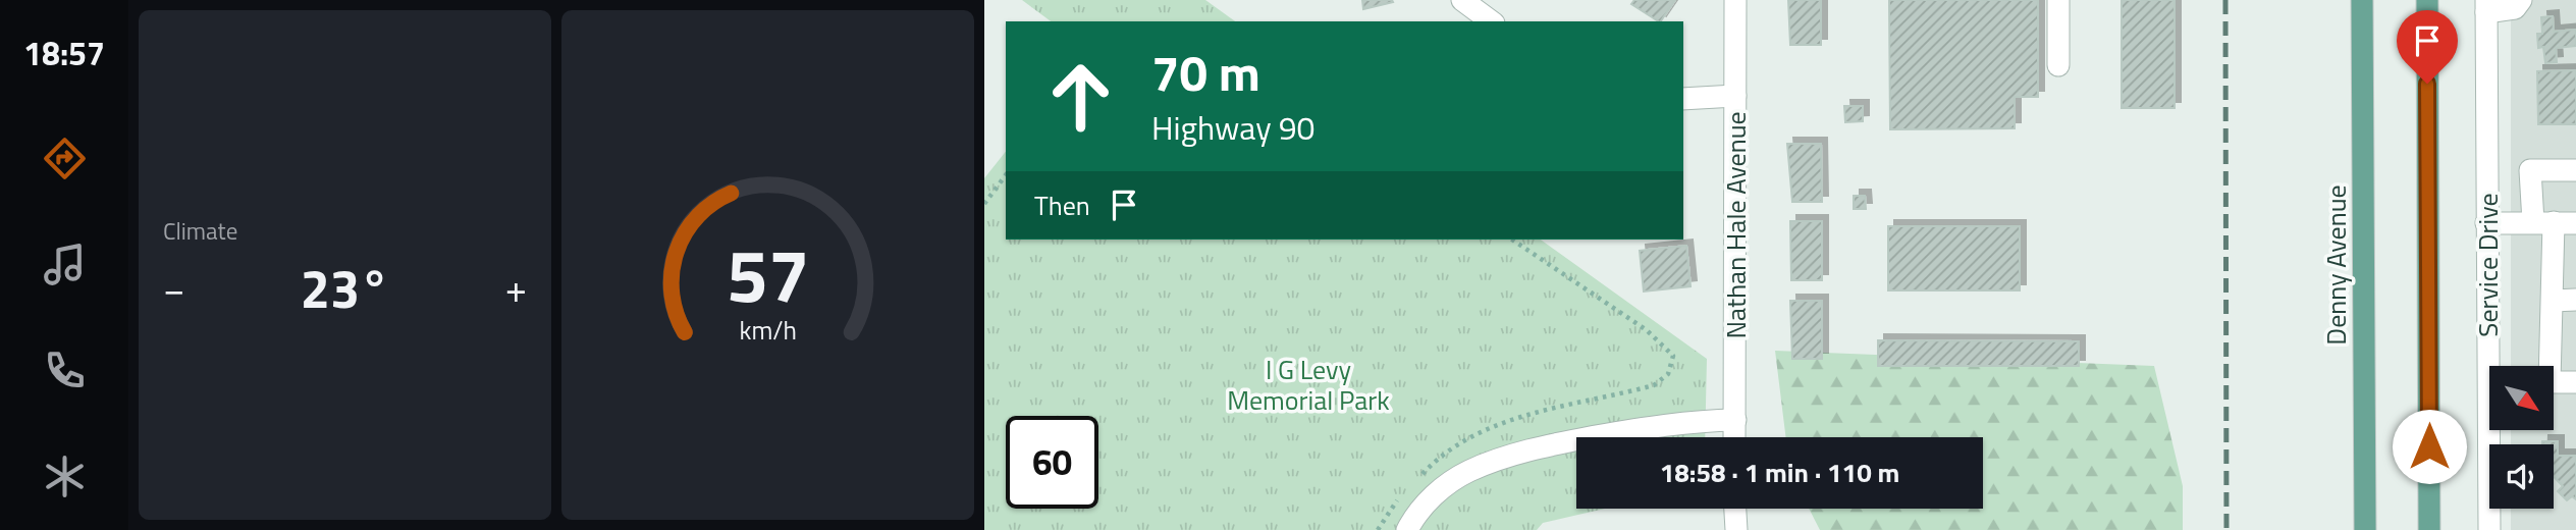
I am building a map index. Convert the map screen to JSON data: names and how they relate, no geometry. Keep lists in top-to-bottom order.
{
  "streets": {
    "main road": ["Denny Avenue"],
    "street": ["Nathan Hale Avenue", "Service Drive"]
  },
  "parks": ["I G Levy Memorial Park"],
  "north": "bottom right",
  "page": {
    "tabs": "18:57",
    "tile": "Climate",
    "turn": ["70 m", "Highway 90"],
    "then": "Then",
    "heat": ["−", "23°", "+"],
    "limit": "60",
    "trip": "18:58 · 1 min · 110 m",
    "gauge": ["57", "km/h"]
  }
}
